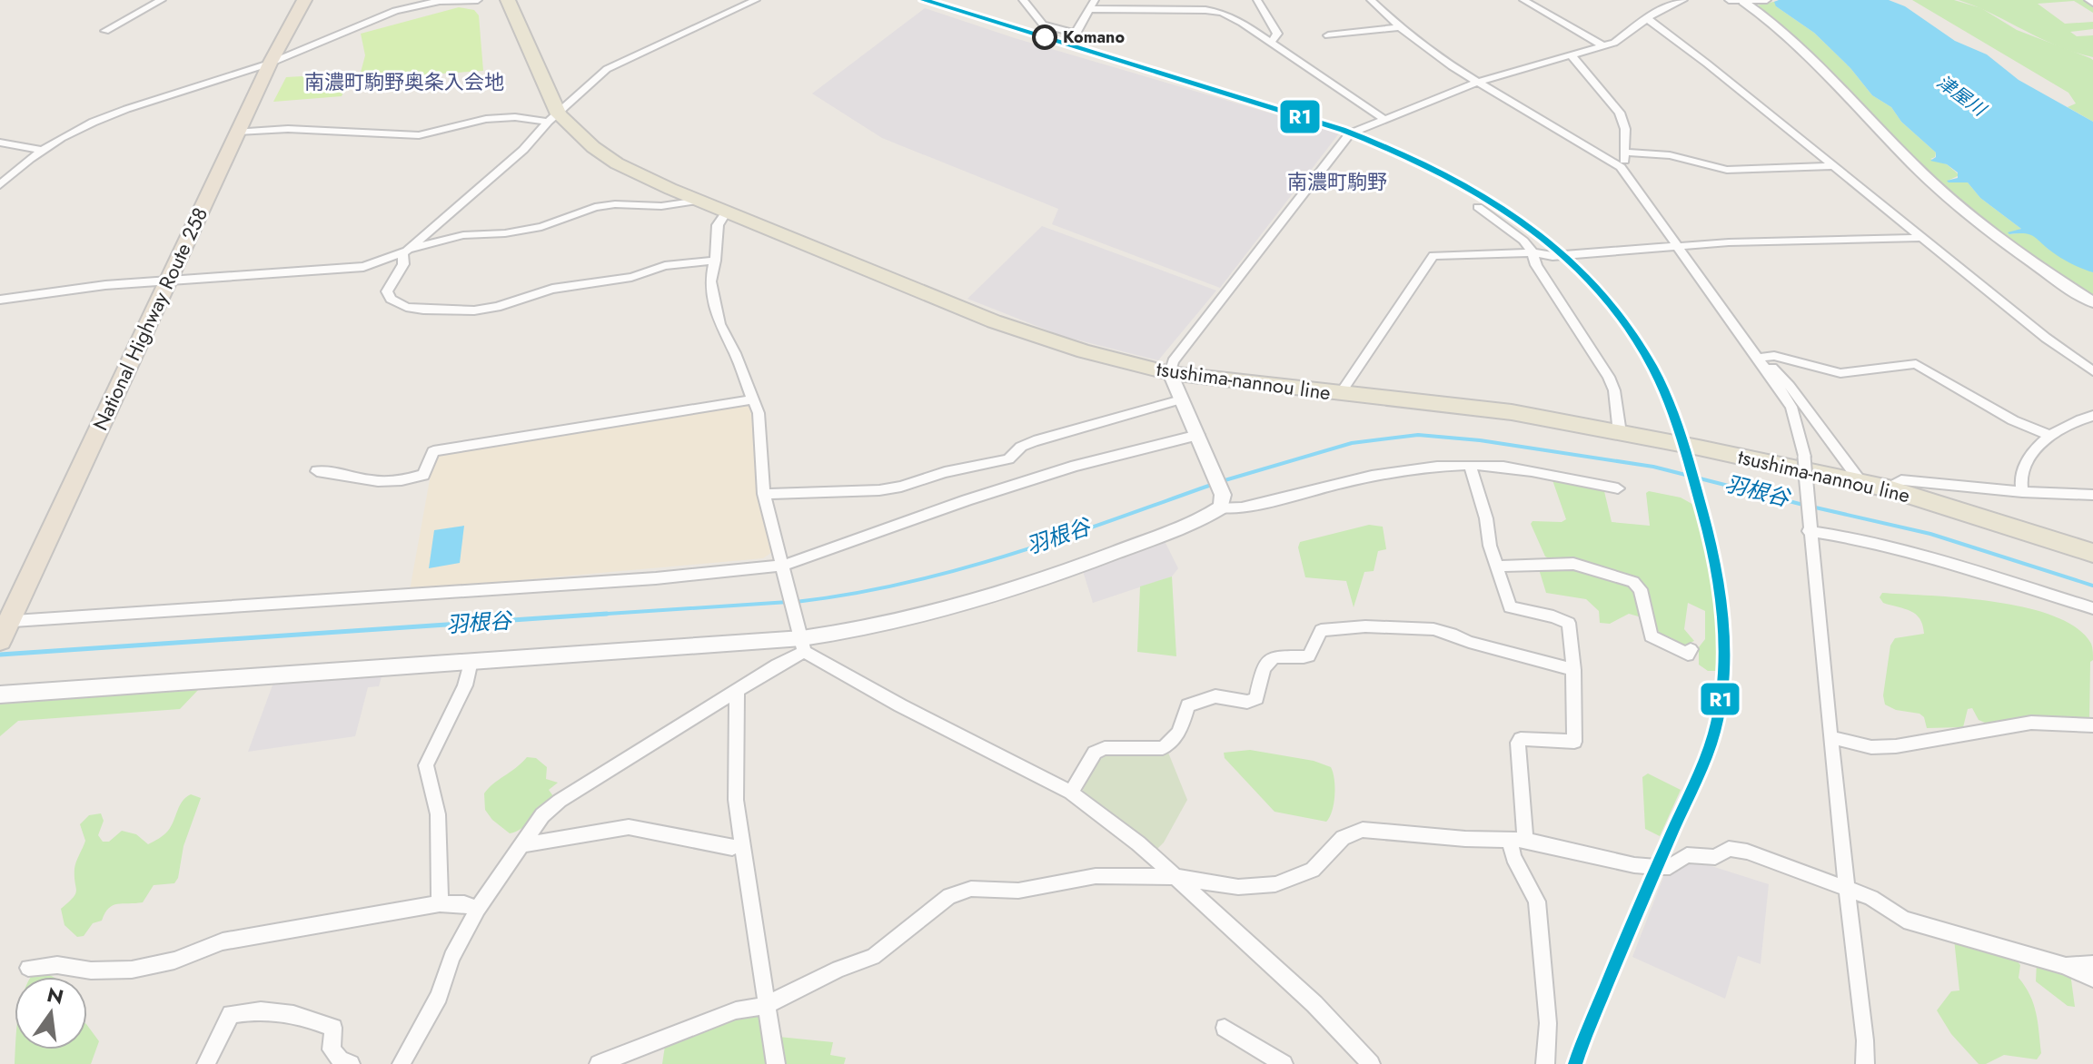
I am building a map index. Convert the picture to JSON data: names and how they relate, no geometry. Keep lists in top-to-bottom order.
{
  "streets": {
    "highway": ["National Highway Route 258"],
    "main road": ["tsushima-nannou line"]
  },
  "districts": ["南濃町駒野奥条入会地", "南濃町駒野"],
  "water": ["津屋川", "羽根谷"],
  "places": ["Komano"],
  "lines": ["transit line R1"],
  "north": "top"
}
